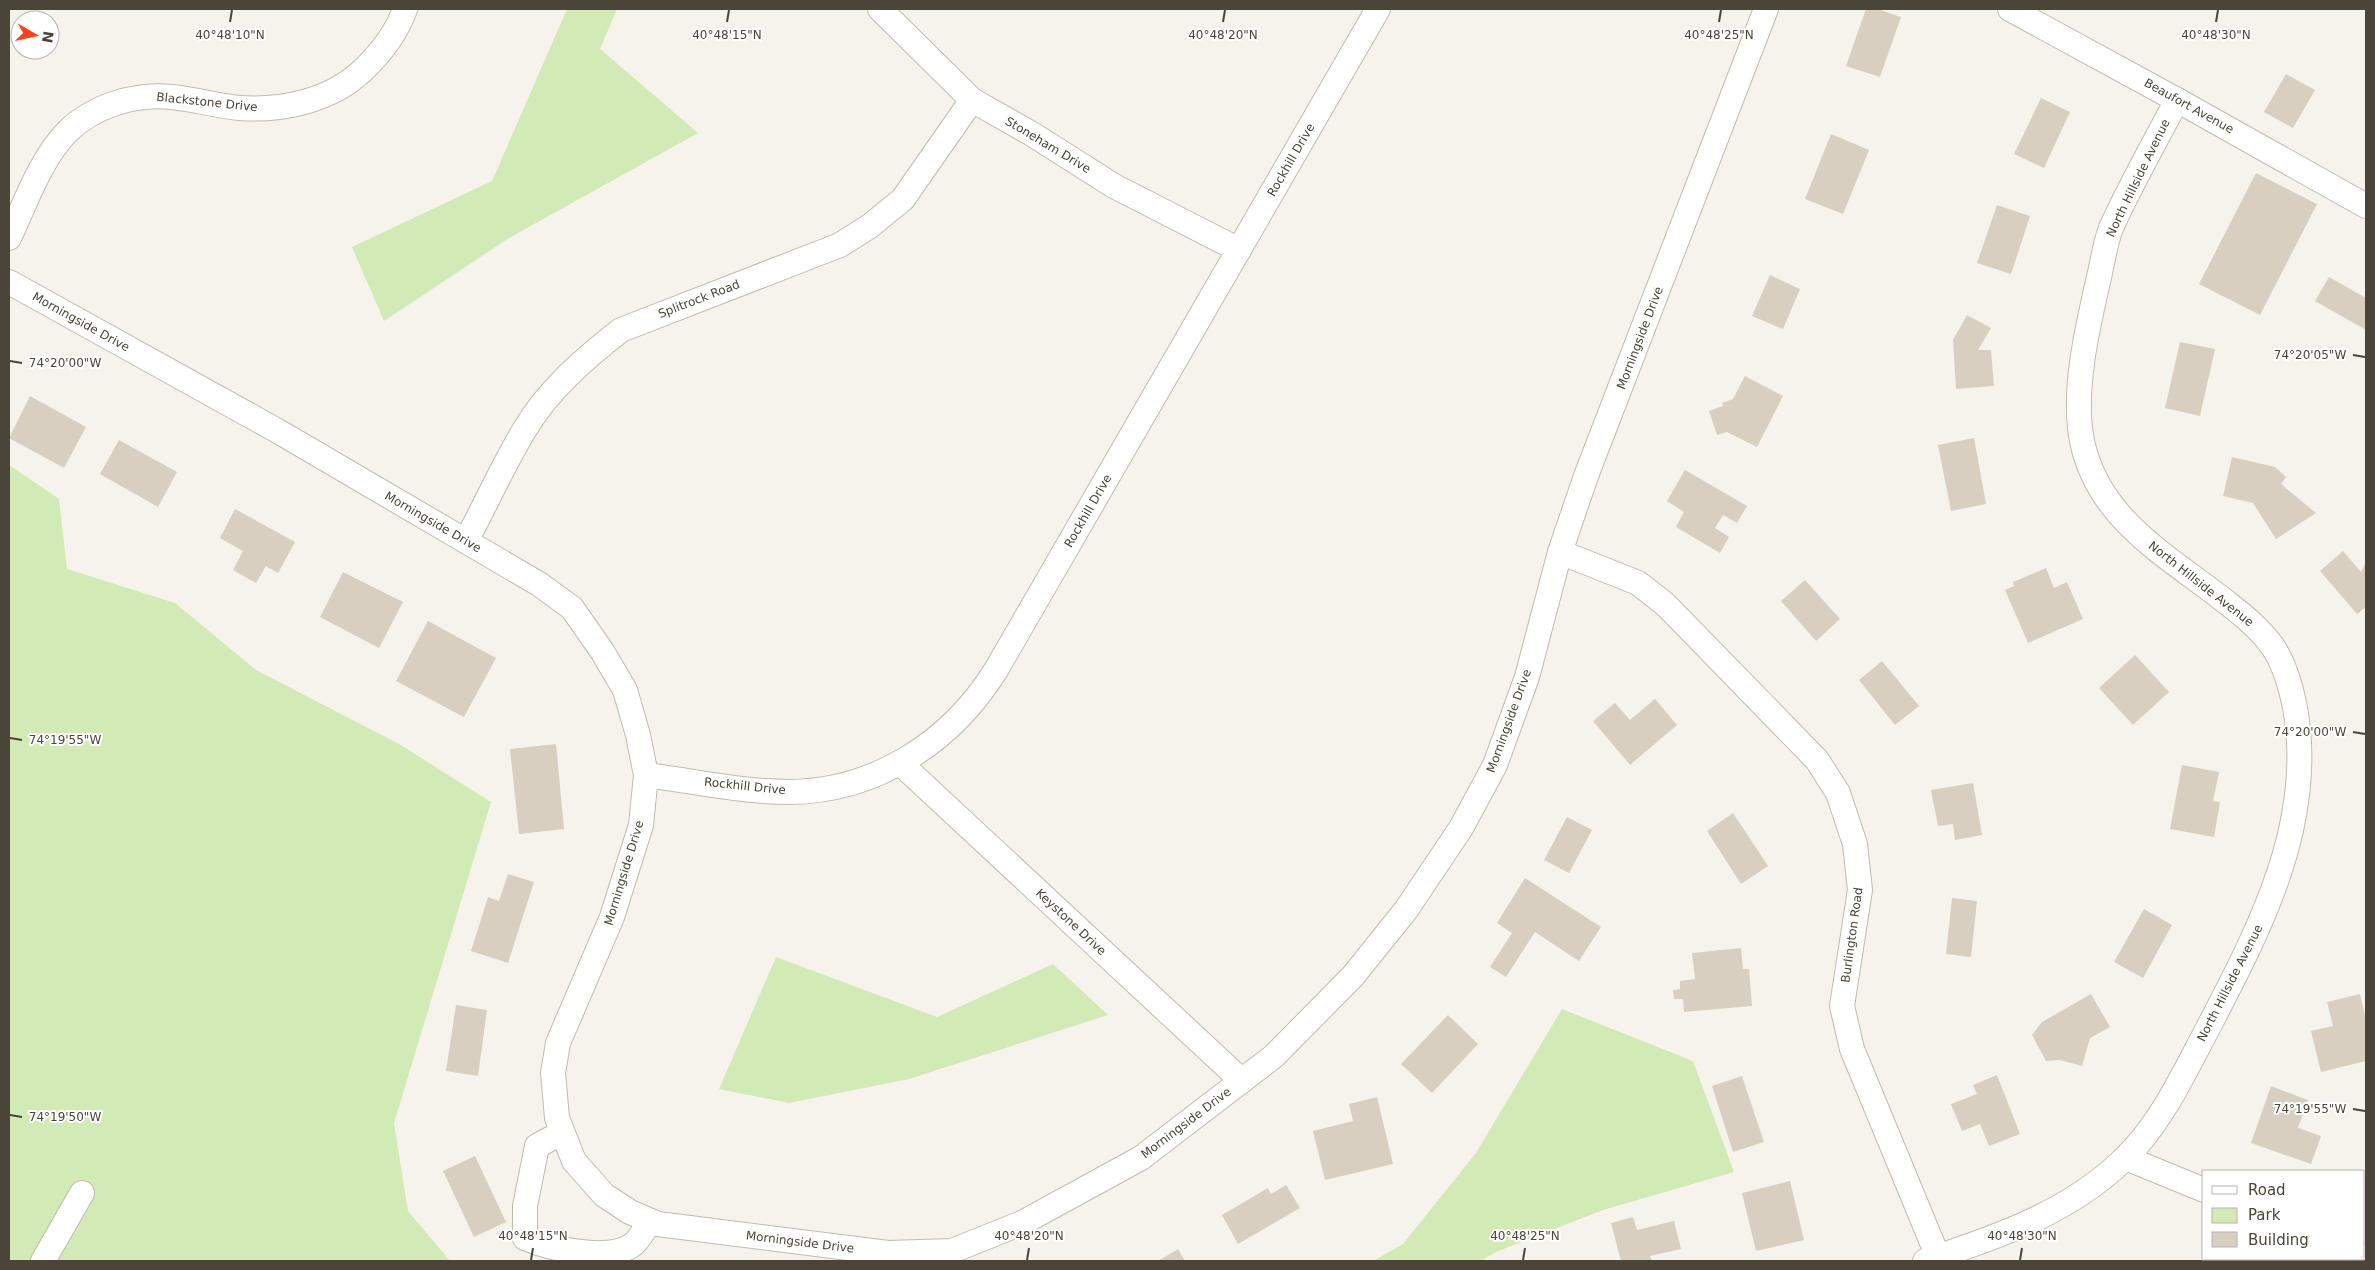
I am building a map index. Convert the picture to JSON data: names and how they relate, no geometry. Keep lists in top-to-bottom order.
{
  "streets": {
    "street": [
      "Blackstone Drive",
      "Beaufort Avenue",
      "Stoneham Drive",
      "Rockhill Drive",
      "North Hillside Avenue",
      "Splitrock Road",
      "Morningside Drive",
      "Keystone Drive",
      "Burlington Road"
    ]
  },
  "crossings": [
    ["Beaufort Avenue", "North Hillside Avenue"],
    ["Stoneham Drive", "Rockhill Drive"],
    ["Stoneham Drive", "Splitrock Road"],
    ["Rockhill Drive", "Morningside Drive"],
    ["Rockhill Drive", "Keystone Drive"],
    ["North Hillside Avenue", "Burlington Road"],
    ["Splitrock Road", "Morningside Drive"],
    ["Morningside Drive", "Keystone Drive"],
    ["Morningside Drive", "Burlington Road"]
  ],
  "legend": ["Road", "Park", "Building"],
  "north": "right",
  "coordinates": [
    "40°48'30\"N",
    "40°48'10\"N",
    "40°48'15\"N",
    "40°48'20\"N",
    "40°48'25\"N",
    "74°20'05\"W",
    "74°20'00\"W",
    "74°19'55\"W",
    "74°19'50\"W"
  ]
}
